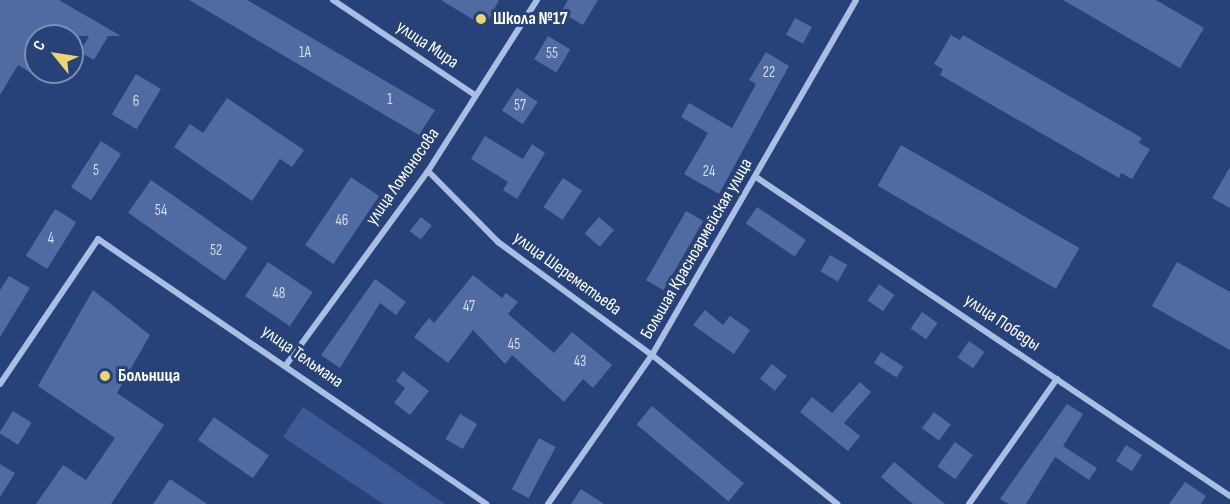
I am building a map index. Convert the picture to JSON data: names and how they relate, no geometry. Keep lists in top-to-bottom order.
{
  "streets": {
    "street": [
      "улица Мира",
      "улица Ломоносова",
      "Большая Красноармейская улица",
      "улица Шереметьева",
      "улица Победы",
      "улица Тельмана"
    ]
  },
  "crossings": [
    ["улица Мира", "улица Ломоносова"],
    ["улица Ломоносова", "улица Шереметьева"],
    ["улица Ломоносова", "улица Тельмана"],
    ["Большая Красноармейская улица", "улица Шереметьева"],
    ["Большая Красноармейская улица", "улица Победы"]
  ],
  "places": ["Школа №17", "Больница"],
  "house_numbers": [
    "1А",
    "55",
    "22",
    "1",
    "6",
    "57",
    "5",
    "24",
    "54",
    "46",
    "4",
    "52",
    "48",
    "47",
    "45",
    "43"
  ],
  "north": "top left"
}
